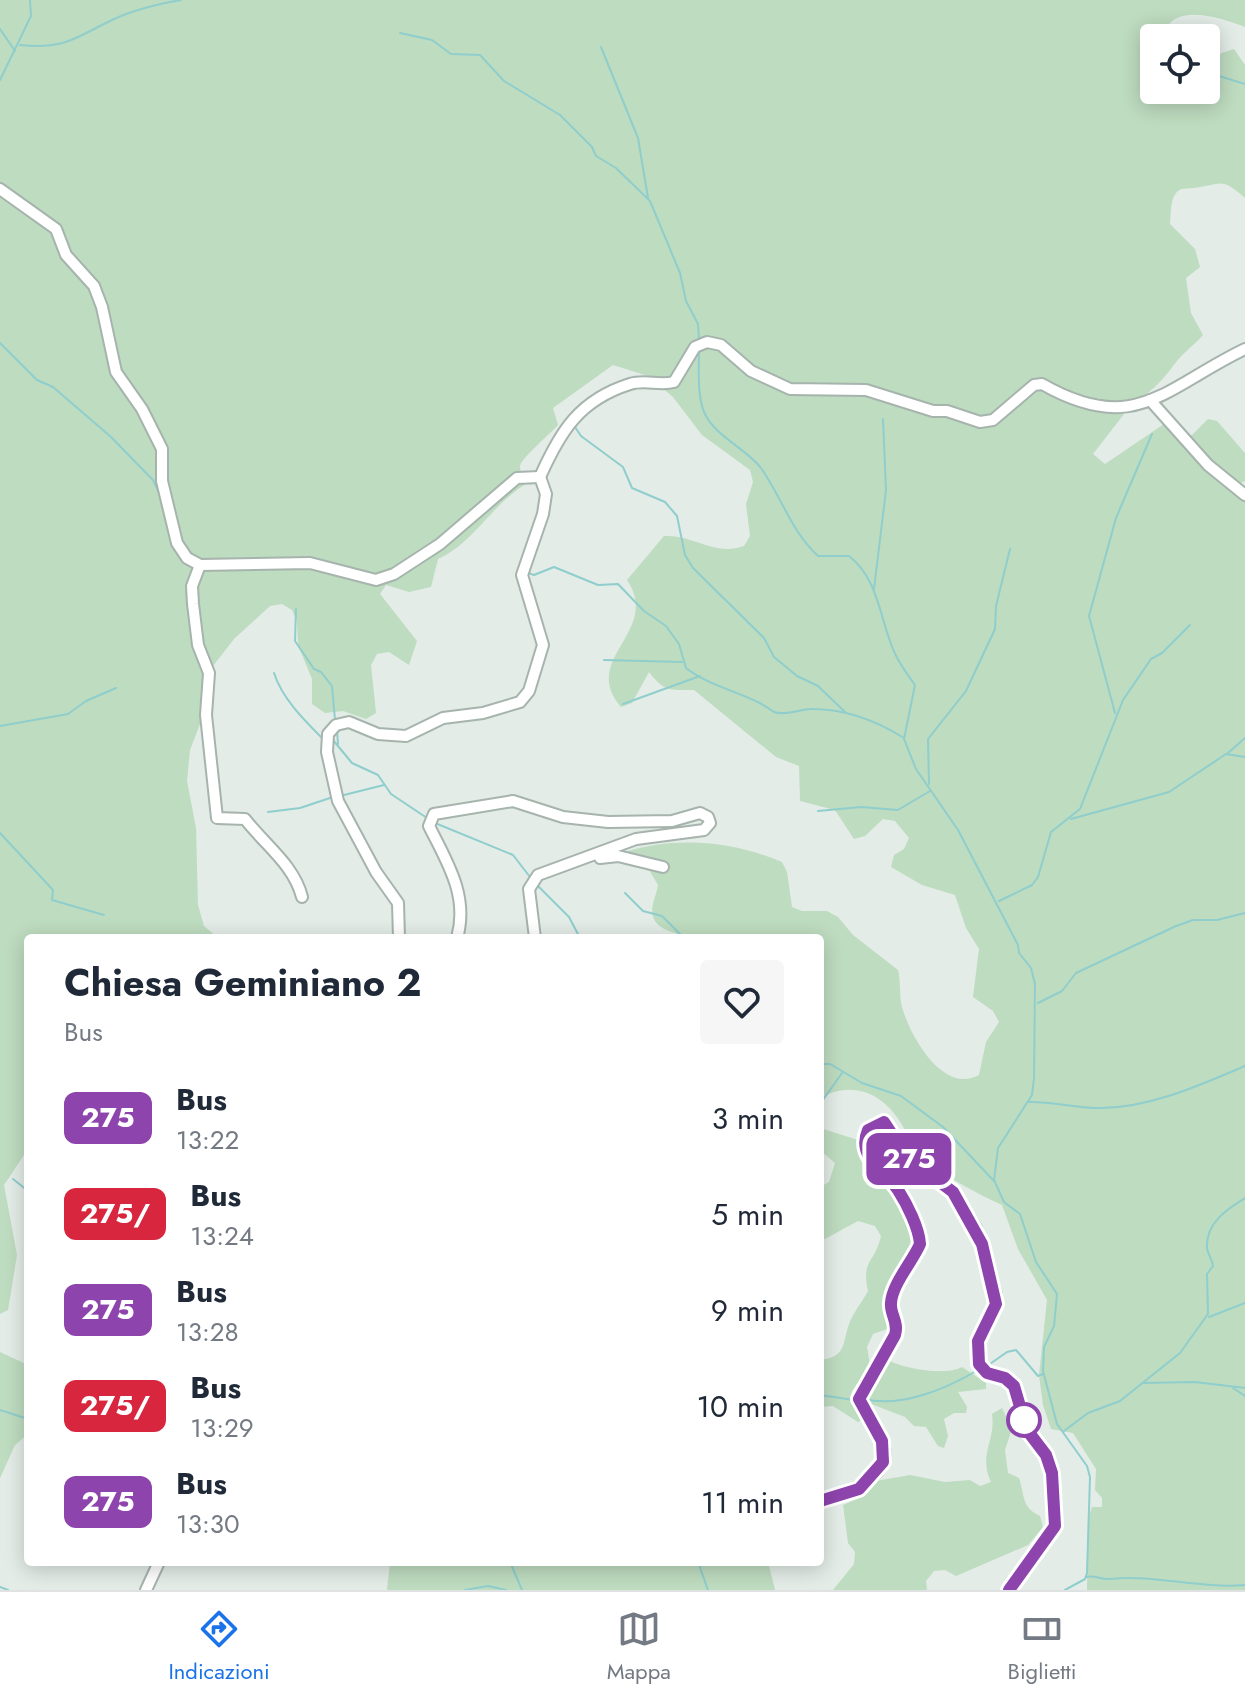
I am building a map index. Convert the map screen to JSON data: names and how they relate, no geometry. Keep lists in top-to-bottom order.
{
  "lines": ["bus line 275"],
  "page": {
    "on_map": "275",
    "heading": ["Chiesa Geminiano 2", "Bus"],
    "list": [
      {
        "mark": "275",
        "name": "Bus",
        "note": "13:22",
        "value": "3 min"
      },
      {
        "mark": "275/",
        "name": "Bus",
        "note": "13:24",
        "value": "5 min"
      },
      {
        "mark": "275",
        "name": "Bus",
        "note": "13:28",
        "value": "9 min"
      },
      {
        "mark": "275/",
        "name": "Bus",
        "note": "13:29",
        "value": "10 min"
      },
      {
        "mark": "275",
        "name": "Bus",
        "note": "13:30",
        "value": "11 min"
      }
    ],
    "tabs": ["Indicazioni", "Mappa", "Biglietti"]
  }
}
